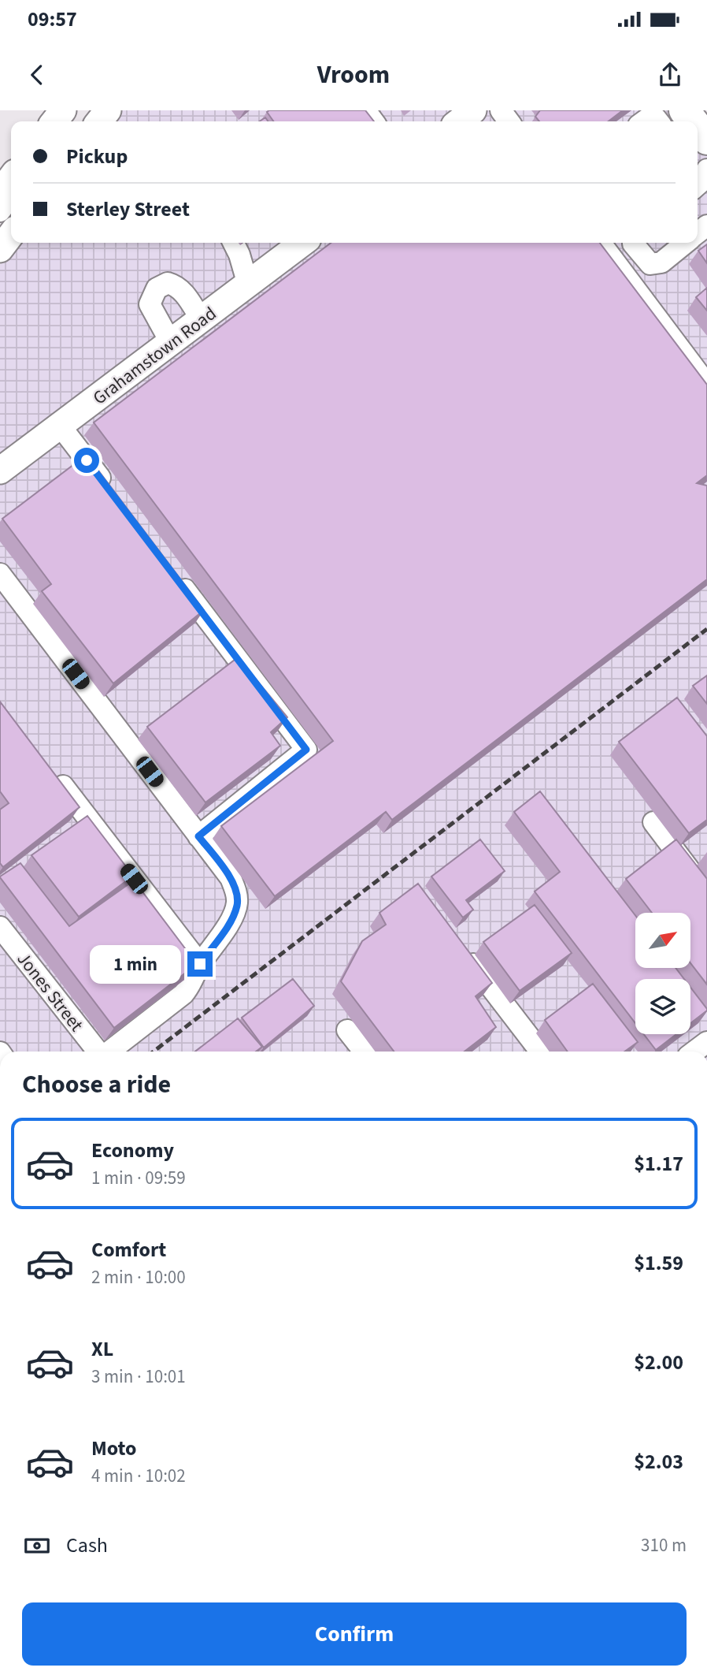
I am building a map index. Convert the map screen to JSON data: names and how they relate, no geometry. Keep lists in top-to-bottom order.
{
  "streets": {
    "main road": ["Grahamstown Road"],
    "street": ["Jones Street"]
  },
  "north": "top right",
  "page": {
    "status": "09:57",
    "header": "Vroom",
    "banner": ["Pickup", "Sterley Street"],
    "bubble": "1 min",
    "heading": "Choose a ride",
    "list": [
      {
        "name": "Economy",
        "note": "1 min · 09:59",
        "value": "$1.17"
      },
      {
        "name": "Comfort",
        "note": "2 min · 10:00",
        "value": "$1.59"
      },
      {
        "name": "XL",
        "note": "3 min · 10:01",
        "value": "$2.00"
      },
      {
        "name": "Moto",
        "note": "4 min · 10:02",
        "value": "$2.03"
      }
    ],
    "pay": ["Cash", "310 m"],
    "buttons": "Confirm"
  }
}
